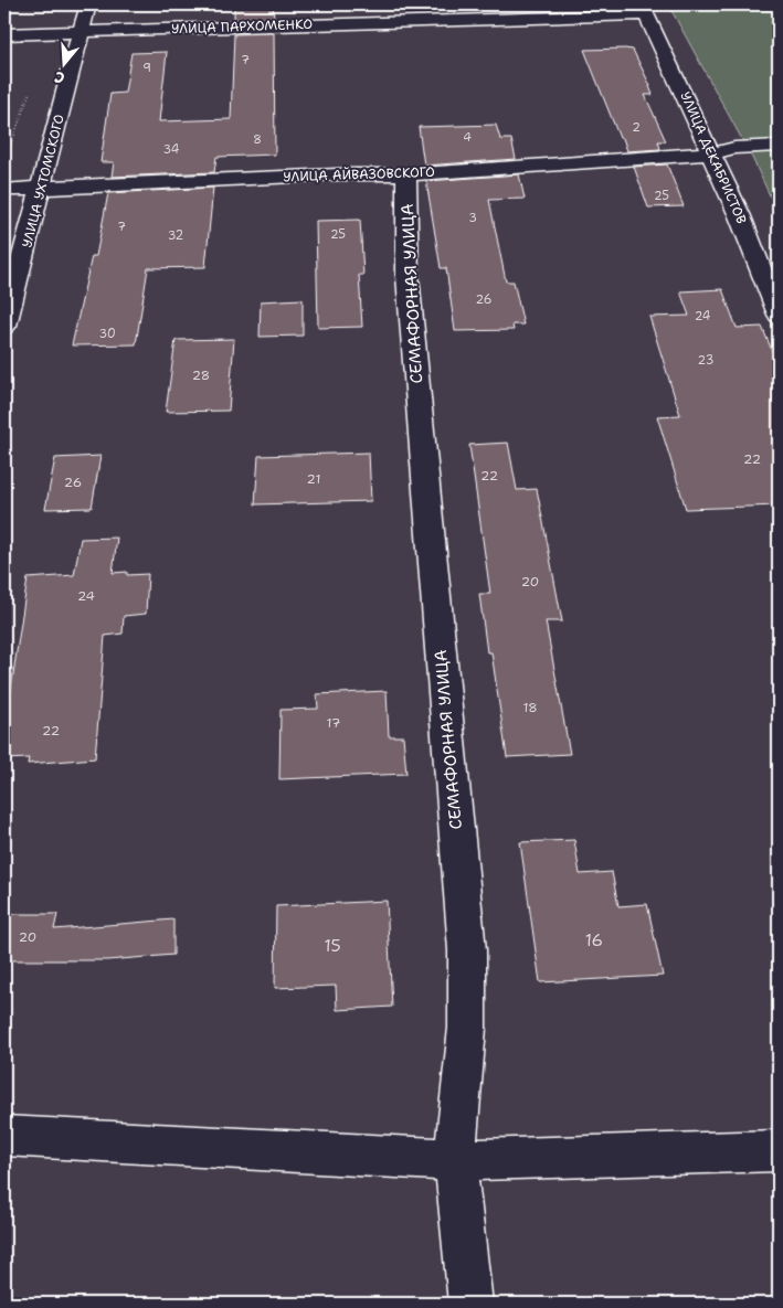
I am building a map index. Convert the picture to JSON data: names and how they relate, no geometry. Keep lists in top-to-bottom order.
{
  "streets": {
    "street": [
      "УЛИЦА ПАРХОМЕНКО",
      "УЛИЦА ДЕКАБРИСТОВ",
      "УЛИЦА АЙВАЗОВСКОГО",
      "УЛИЦА УХТОМСКОГО",
      "СЕМАФОРНАЯ УЛИЦА"
    ]
  },
  "crossings": [
    ["УЛИЦА ПАРХОМЕНКО", "УЛИЦА ДЕКАБРИСТОВ"],
    ["УЛИЦА ПАРХОМЕНКО", "УЛИЦА УХТОМСКОГО"],
    ["УЛИЦА ДЕКАБРИСТОВ", "УЛИЦА АЙВАЗОВСКОГО"],
    ["УЛИЦА АЙВАЗОВСКОГО", "УЛИЦА УХТОМСКОГО"],
    ["УЛИЦА АЙВАЗОВСКОГО", "СЕМАФОРНАЯ УЛИЦА"]
  ],
  "house_numbers": [
    "7",
    "9",
    "2",
    "4",
    "8",
    "34",
    "25",
    "3",
    "7",
    "25",
    "32",
    "26",
    "24",
    "30",
    "23",
    "28",
    "22",
    "22",
    "21",
    "26",
    "20",
    "24",
    "18",
    "17",
    "22",
    "20",
    "16",
    "15"
  ],
  "north": "bottom"
}
